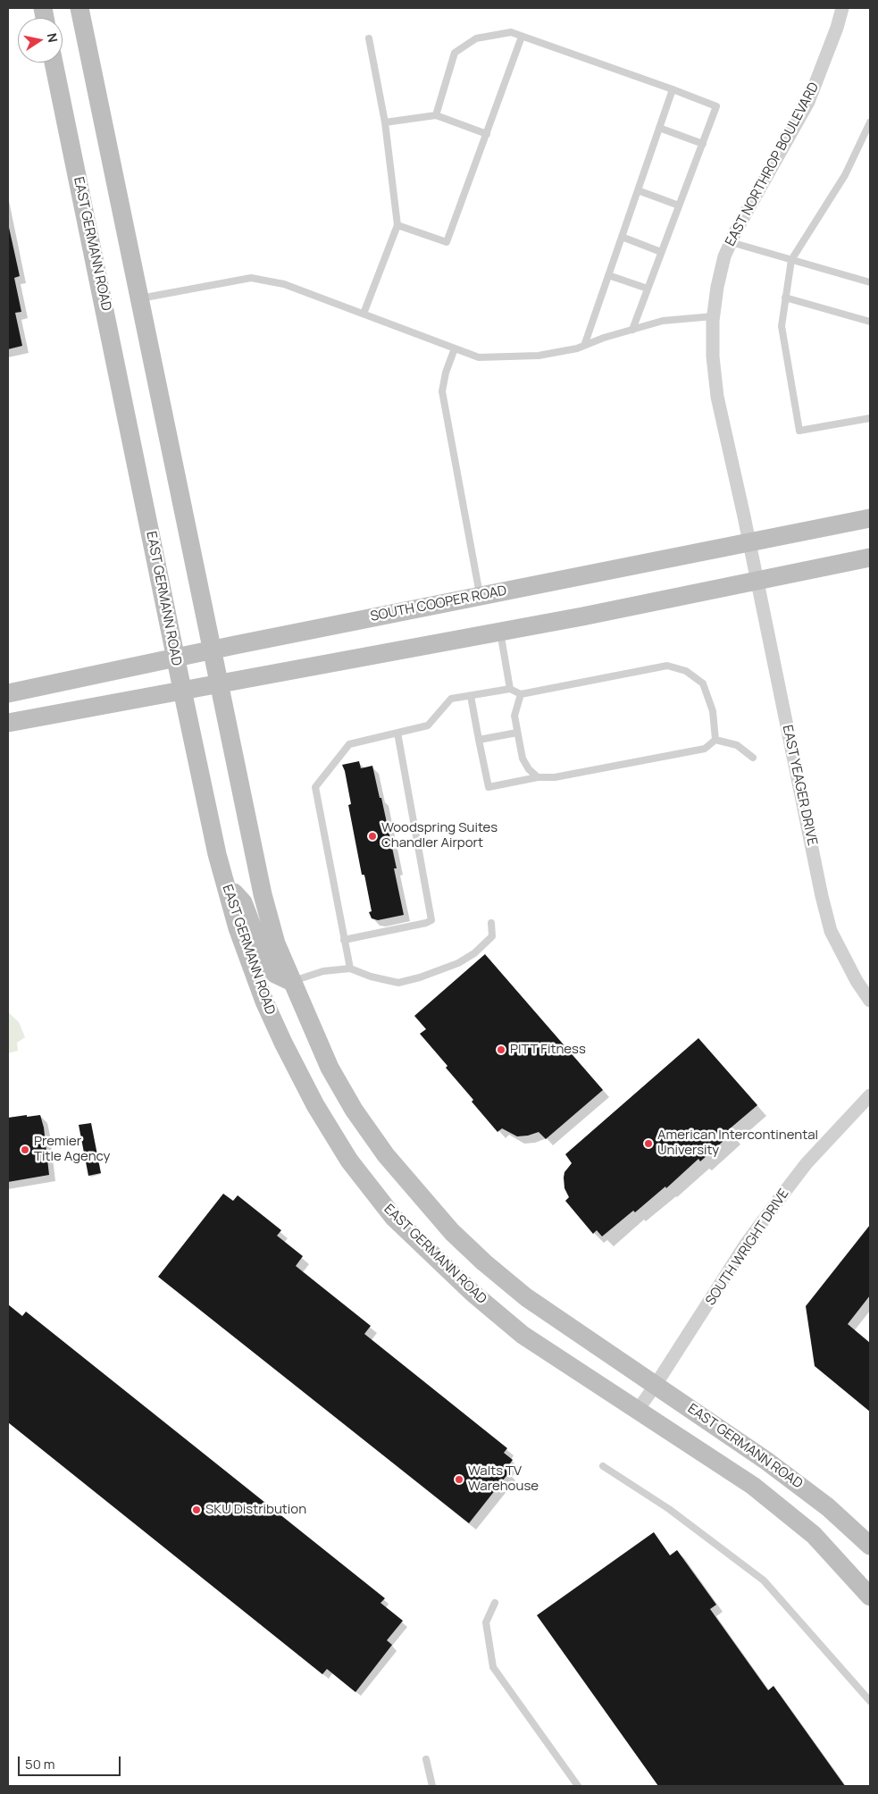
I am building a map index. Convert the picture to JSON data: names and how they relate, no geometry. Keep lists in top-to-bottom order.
{
  "streets": {
    "main road": ["EAST GERMANN ROAD", "SOUTH COOPER ROAD"],
    "street": ["EAST NORTHROP BOULEVARD", "EAST YEAGER DRIVE", "SOUTH WRIGHT DRIVE"]
  },
  "crossings": [
    ["EAST NORTHROP BOULEVARD", "SOUTH COOPER ROAD"],
    ["EAST NORTHROP BOULEVARD", "EAST YEAGER DRIVE"],
    ["EAST GERMANN ROAD", "SOUTH COOPER ROAD"],
    ["EAST GERMANN ROAD", "SOUTH WRIGHT DRIVE"]
  ],
  "places": [
    "Woodspring Suites Chandler Airport",
    "PITT Fitness",
    "American Intercontinental University",
    "Premier Title Agency",
    "Walts TV Warehouse",
    "SKU Distribution"
  ],
  "scale_bar": "50 m",
  "north": "right"
}
